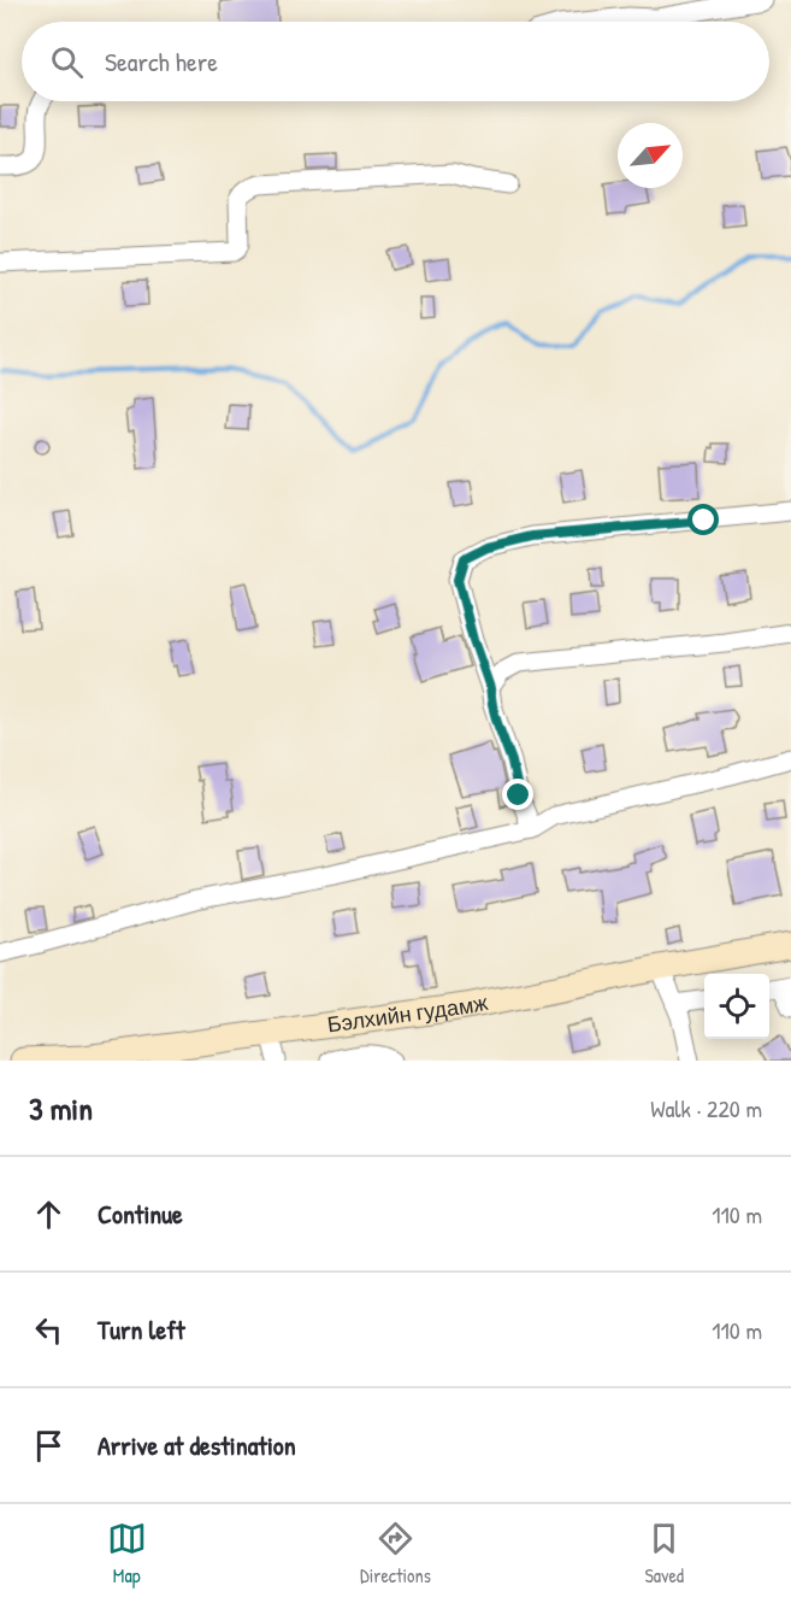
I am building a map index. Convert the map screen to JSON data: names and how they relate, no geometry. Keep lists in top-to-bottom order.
{
  "streets": {
    "main road": ["Бэлхийн гудамж"]
  },
  "north": "top right",
  "page": {
    "search": "Search here",
    "heading": ["3 min", "Walk · 220 m"],
    "list": [
      ["Continue", "110 m"],
      ["Turn left", "110 m"],
      "Arrive at destination"
    ],
    "nav": ["Map", "Directions", "Saved"]
  }
}
